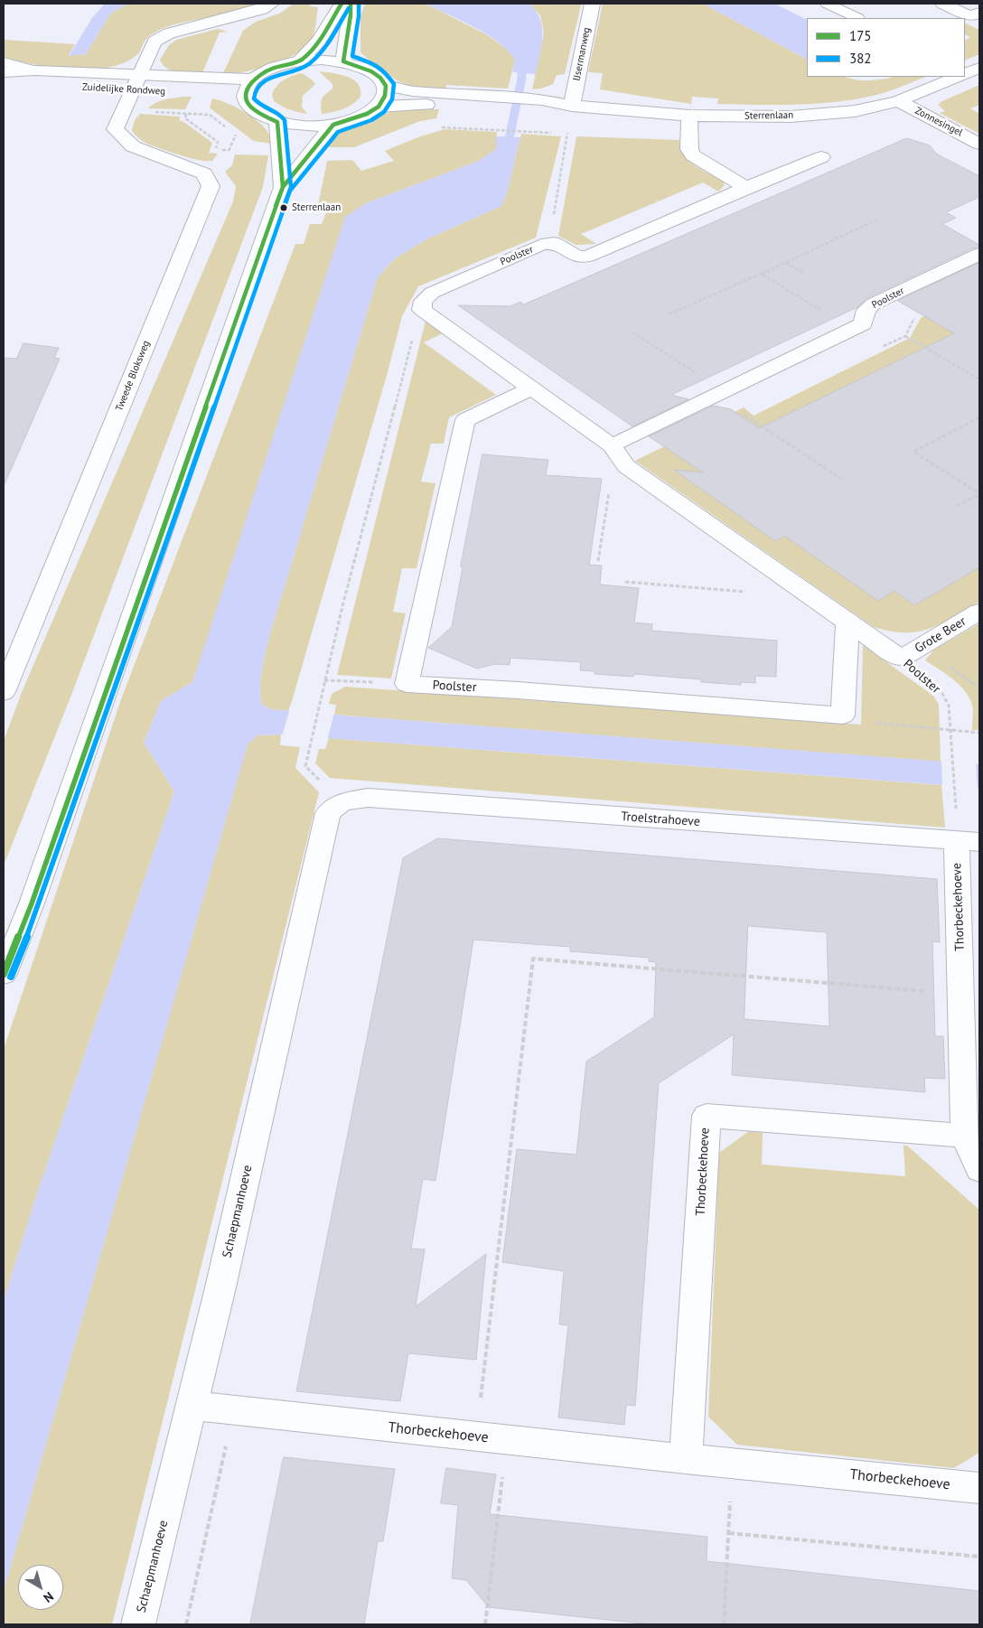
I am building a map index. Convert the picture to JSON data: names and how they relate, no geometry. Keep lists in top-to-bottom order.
{
  "streets": {
    "street": [
      "IJsermanweg",
      "Zuidelijke Rondweg",
      "Sterrenlaan",
      "Zonnesingel",
      "Poolster",
      "Tweede Bloksweg",
      "Grote Beer",
      "Troelstrahoeve",
      "Thorbeckehoeve",
      "Schaepmanhoeve"
    ]
  },
  "crossings": [
    ["IJsermanweg", "Sterrenlaan"],
    ["Zuidelijke Rondweg", "Tweede Bloksweg"],
    ["Sterrenlaan", "Zonnesingel"],
    ["Poolster", "Grote Beer"],
    ["Troelstrahoeve", "Thorbeckehoeve"],
    ["Troelstrahoeve", "Schaepmanhoeve"],
    ["Thorbeckehoeve", "Schaepmanhoeve"]
  ],
  "places": ["Sterrenlaan"],
  "lines": ["transit line 175", "transit line 382"],
  "legend": ["175", "382"],
  "north": "bottom right"
}
